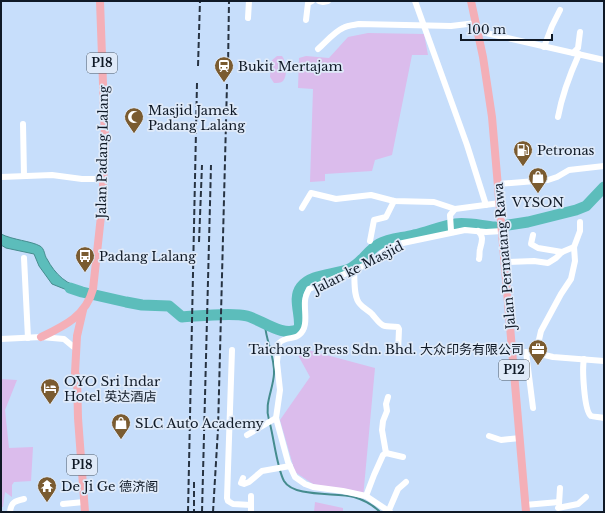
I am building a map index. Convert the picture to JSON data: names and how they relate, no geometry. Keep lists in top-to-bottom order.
{
  "streets": {
    "main road": [
      "P18",
      "Jalan Padang Lalang",
      "Jalan Permatang Rawa",
      "P12"
    ],
    "street": ["Jalan ke Masjid"]
  },
  "crossings": [
    ["P18", "Jalan Padang Lalang"],
    ["Jalan Permatang Rawa", "Jalan ke Masjid"]
  ],
  "places": {
    "station": ["Bukit Mertajam"],
    "mosque": ["Masjid Jamek Padang Lalang"],
    "fuel station": ["Petronas"],
    "shop": ["VYSON", "SLC Auto Academy"],
    "bus stop": ["Padang Lalang"],
    "office": ["Taichong Press Sdn. Bhd. 大众印务有限公司"],
    "hotel": ["OYO Sri Indar Hotel 英达酒店"],
    "temple": ["De Ji Ge 德济阁"]
  },
  "scale_bar": "100 m"
}
